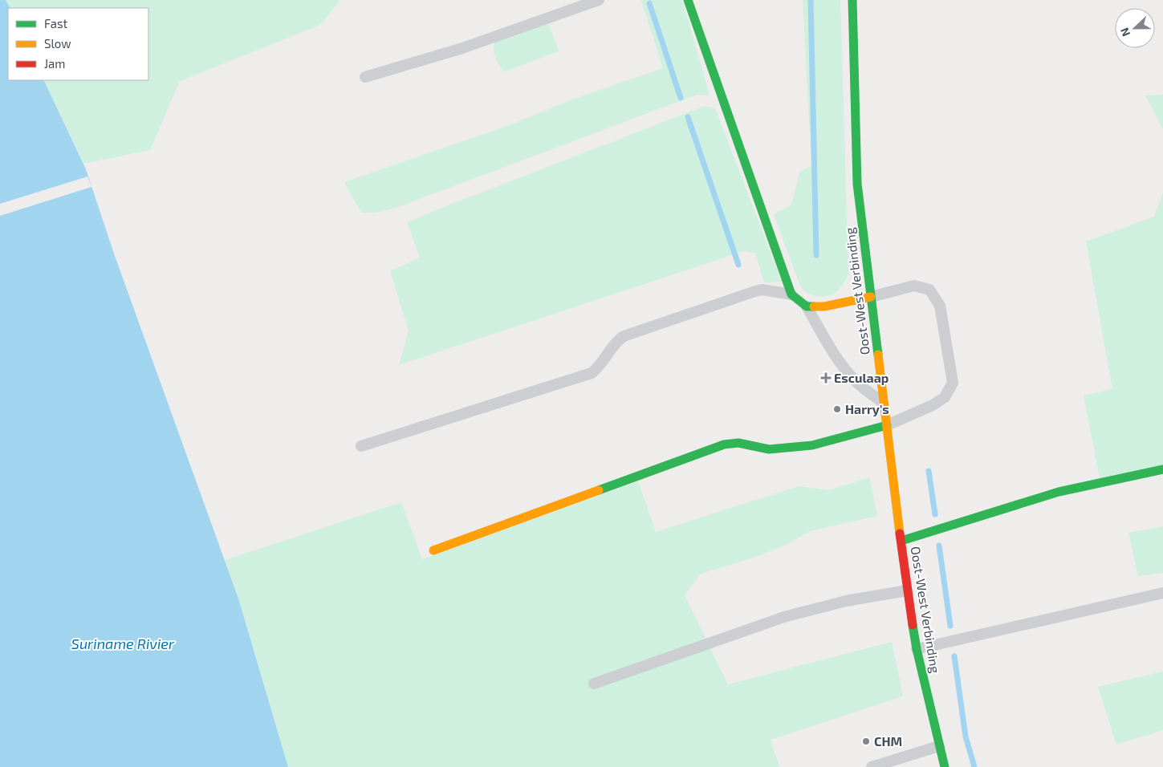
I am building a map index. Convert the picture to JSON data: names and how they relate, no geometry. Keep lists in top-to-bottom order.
{
  "streets": {
    "street": ["Oost-West Verbinding"]
  },
  "water": ["Suriname Rivier"],
  "places": {
    "health": ["Esculaap"],
    "other": ["Harry's", "CHM"]
  },
  "legend": ["Fast", "Slow", "Jam"],
  "north": "left"
}
